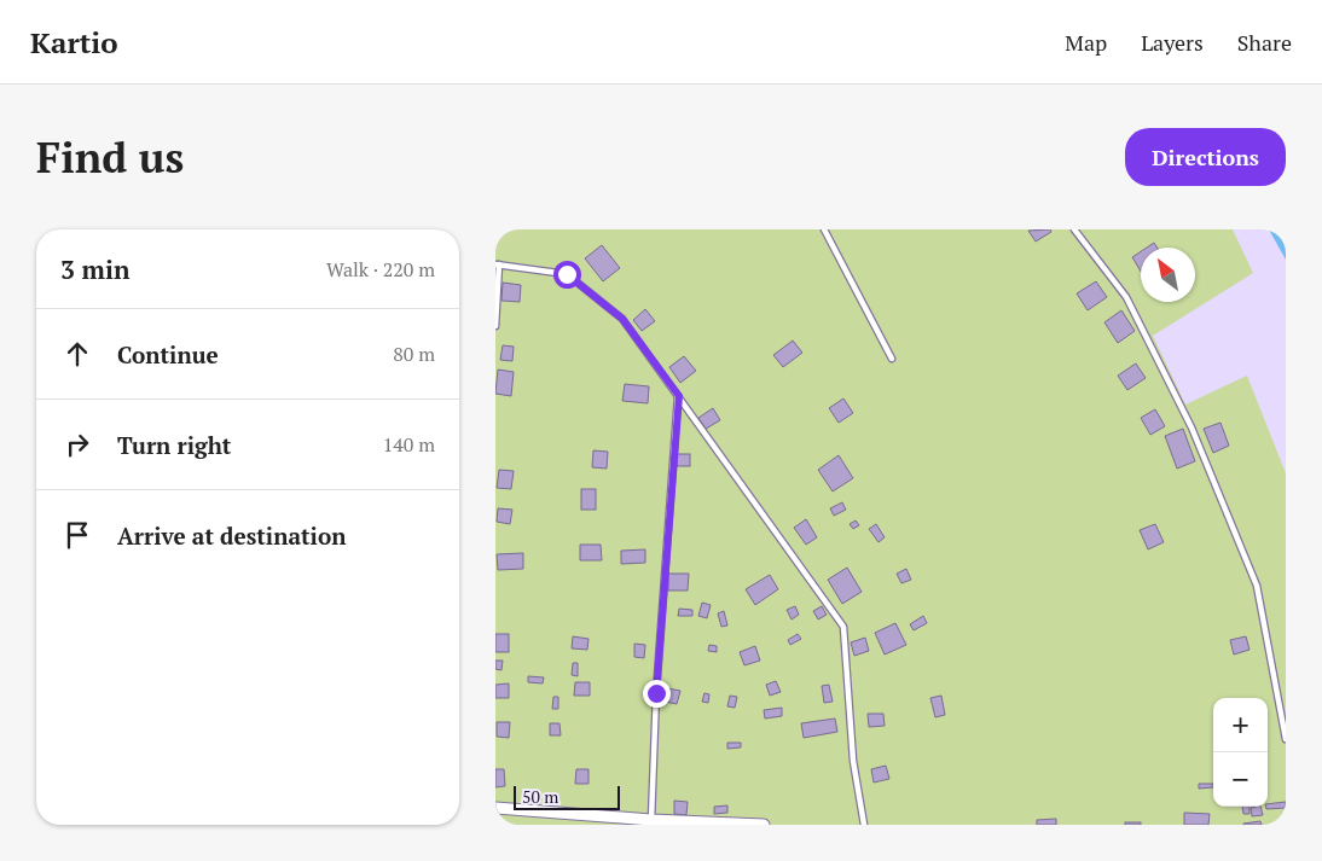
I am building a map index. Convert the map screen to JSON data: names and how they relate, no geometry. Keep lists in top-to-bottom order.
{
  "scale_bar": "50 m",
  "north": "top left",
  "page": {
    "header": "Kartio",
    "nav": ["Map", "Layers", "Share"],
    "buttons": "Directions",
    "title": "Find us",
    "heading": ["3 min", "Walk · 220 m"],
    "list": [
      ["Continue", "80 m"],
      ["Turn right", "140 m"],
      "Arrive at destination"
    ],
    "map_buttons": ["+", "−"],
    "scale": "50 m"
  }
}
